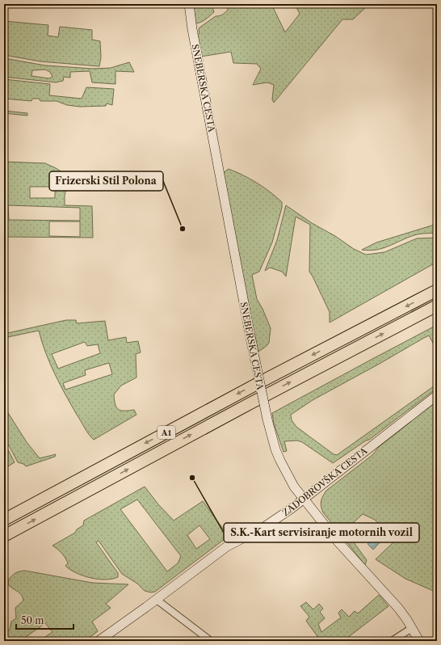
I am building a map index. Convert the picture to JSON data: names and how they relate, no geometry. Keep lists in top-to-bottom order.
{
  "streets": {
    "highway": ["A1"],
    "street": ["SNEBERSKA CESTA", "ZADOBROVŠKA CESTA"]
  },
  "crossings": [
    ["SNEBERSKA CESTA", "ZADOBROVŠKA CESTA"]
  ],
  "places": ["Frizerski Stil Polona", "S.K.-Kart servisiranje motornih vozil"],
  "scale_bar": "50 m"
}
